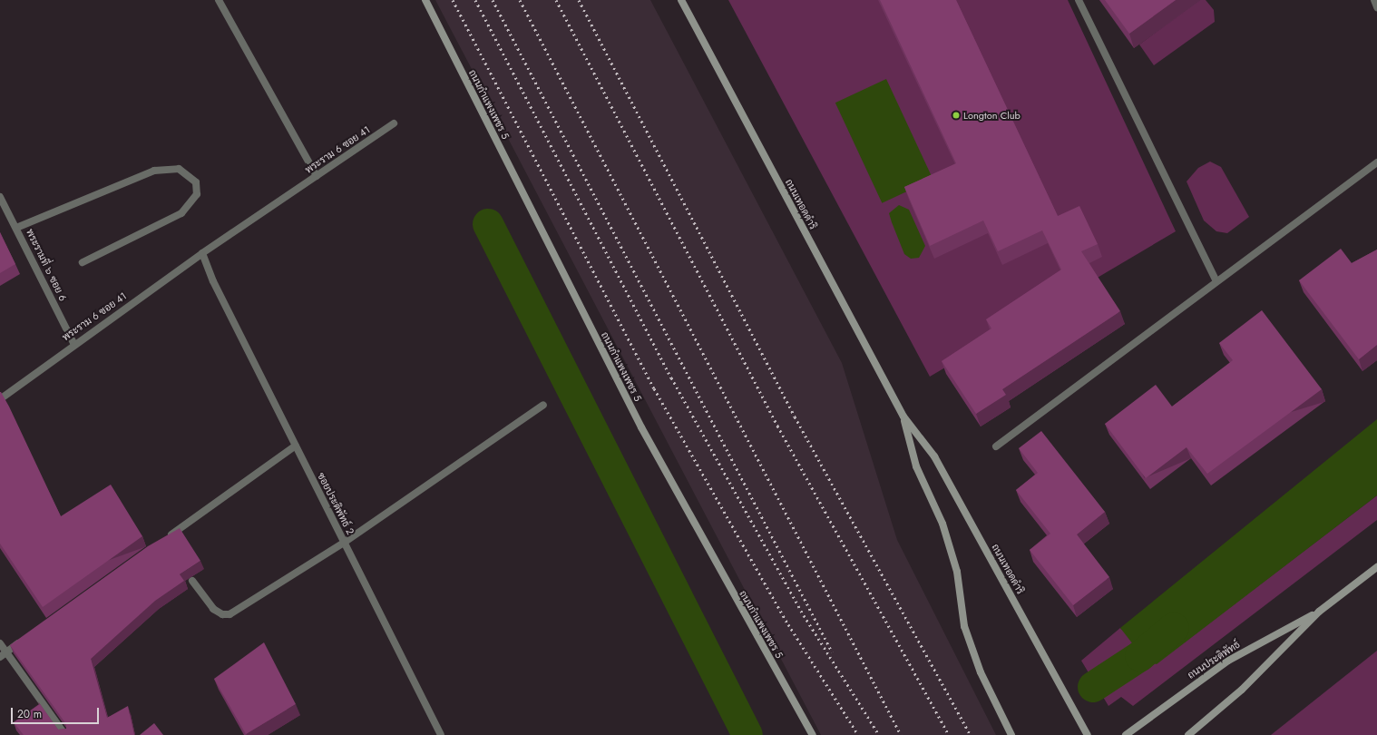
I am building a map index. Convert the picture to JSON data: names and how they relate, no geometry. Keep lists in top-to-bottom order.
{
  "streets": {
    "street": [
      "ถนนกำแพงเพชร 5",
      "พระราม 6 ซอย 41",
      "ถนนเทอดดำริ",
      "พระรามที่ ๖ ซอย 6",
      "ซอยประดิพัทธ์ 2",
      "ถนนประดิพัทธ์"
    ]
  },
  "crossings": [
    ["พระราม 6 ซอย 41", "พระรามที่ ๖ ซอย 6"],
    ["พระราม 6 ซอย 41", "ซอยประดิพัทธ์ 2"]
  ],
  "places": ["Longton Club"],
  "scale_bar": "20 m"
}
